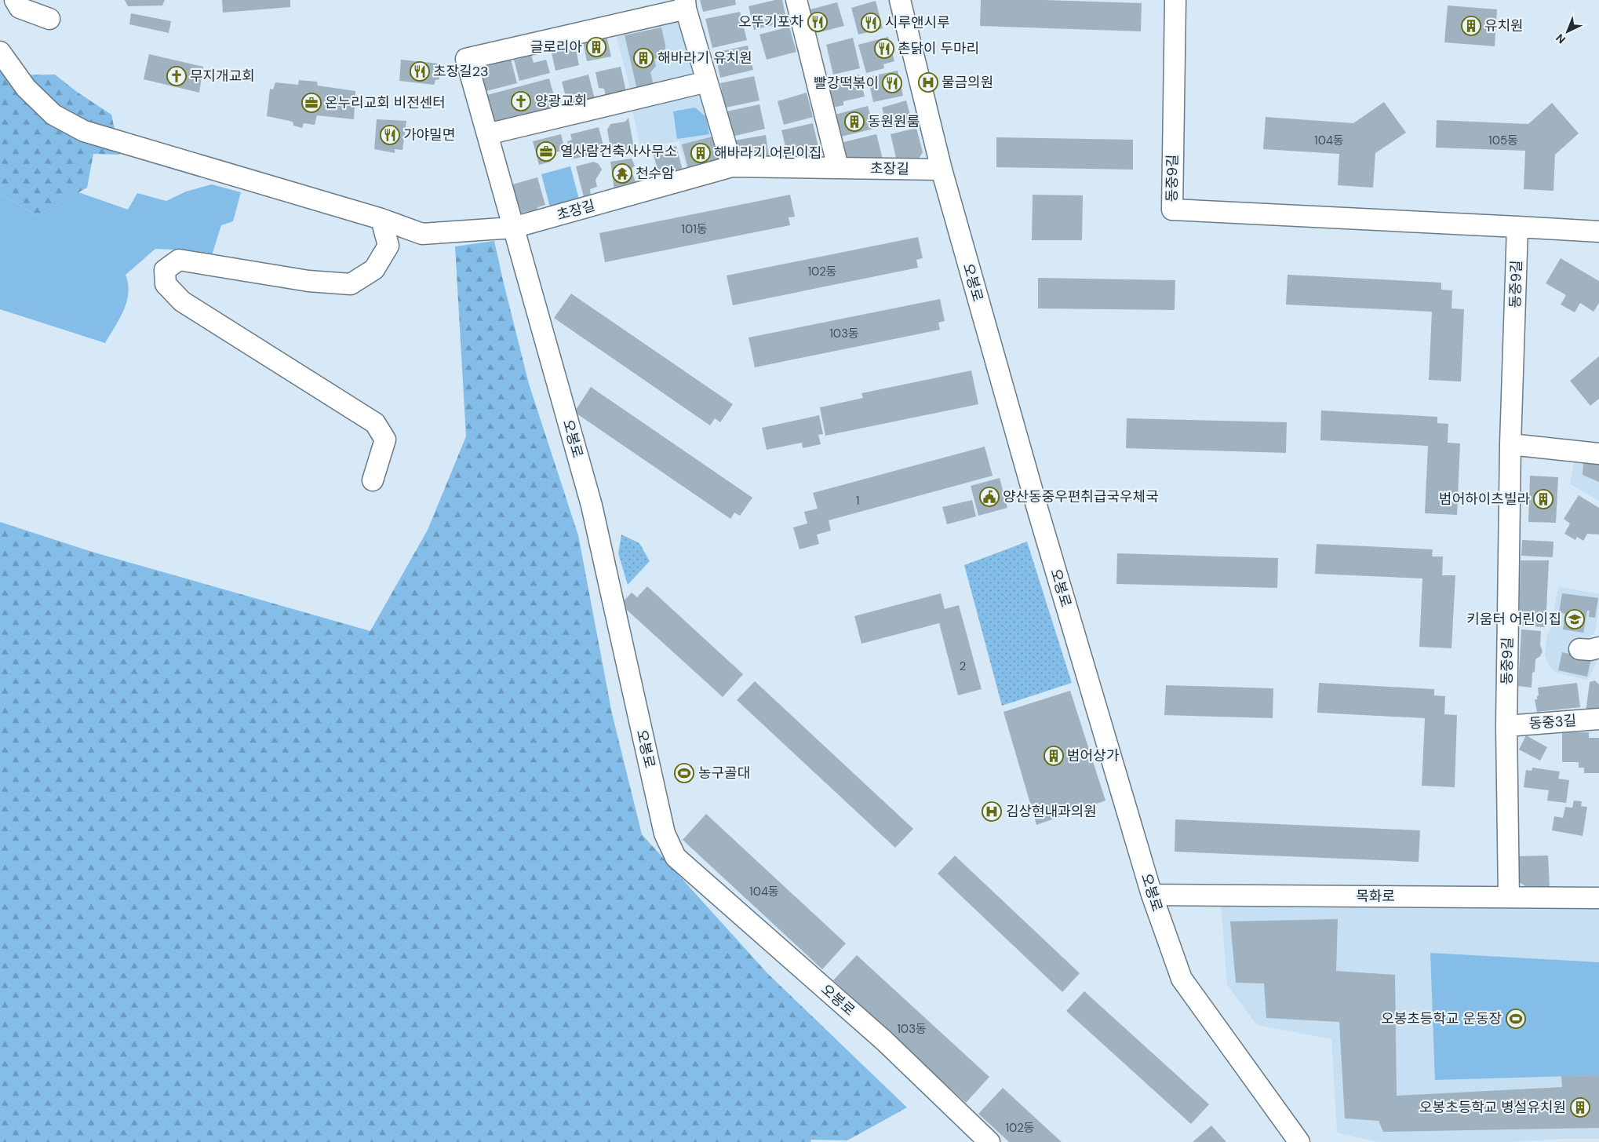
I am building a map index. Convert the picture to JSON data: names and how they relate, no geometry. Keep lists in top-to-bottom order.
{
  "streets": {
    "street": [
      "초장길",
      "동중9길",
      "오봉로",
      "동중3길",
      "목화로"
    ]
  },
  "crossings": [
    ["초장길", "오봉로"],
    ["동중9길", "동중3길"],
    ["동중9길", "목화로"],
    ["오봉로", "목화로"]
  ],
  "places": {
    "restaurant": [
      "오뚜기포차",
      "시루앤시루",
      "촌닭이 두마리",
      "초장길23",
      "빨강떡볶이",
      "가야밀면"
    ],
    "building": [
      "유치원",
      "글로리아",
      "해바라기 유치원",
      "동원원룸",
      "해바라기 어린이집",
      "범어하이츠빌라",
      "범어상가",
      "오봉초등학교 병설유치원"
    ],
    "church": ["무지개교회", "양광교회"],
    "hospital": ["물금의원", "김상현내과의원"],
    "office": ["온누리교회 비전센터", "열사람건축사사무소"],
    "temple": ["천수암"],
    "public building": ["양산동중우편취급국우체국"],
    "school or university": ["키움터 어린이집"],
    "sports": ["농구골대", "오봉초등학교 운동장"]
  },
  "house_numbers": [
    "104동",
    "105동",
    "101동",
    "102동",
    "103동",
    "1",
    "2",
    "104동",
    "103동",
    "102동"
  ],
  "north": "bottom left"
}
